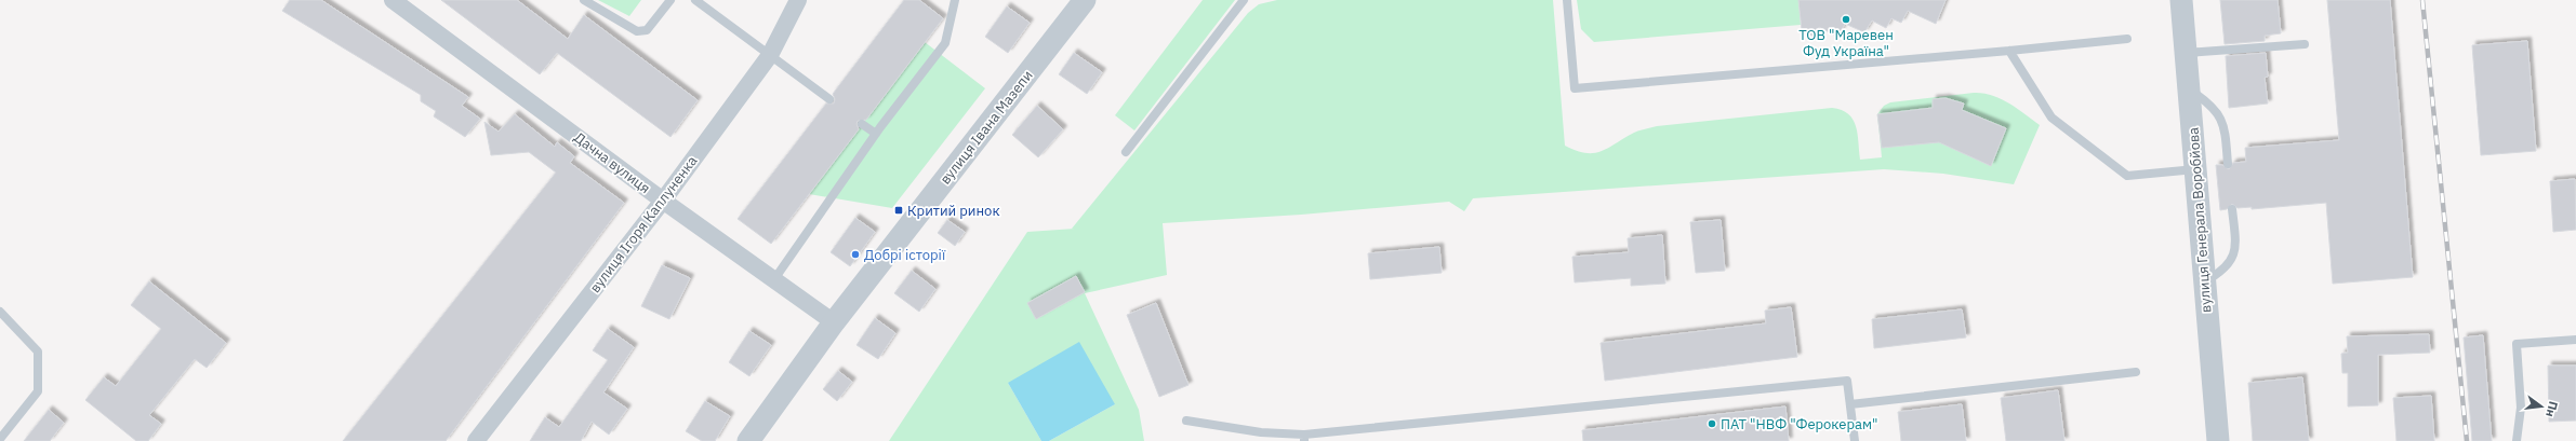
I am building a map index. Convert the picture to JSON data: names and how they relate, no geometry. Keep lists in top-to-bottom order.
{
  "streets": {
    "street": [
      "вулиця Івана Мазепи",
      "Дачна вулиця",
      "вулиця Генерала Воробйова",
      "вулиця Ігоря Каплуненка"
    ]
  },
  "crossings": [
    ["вулиця Івана Мазепи", "Дачна вулиця"],
    ["Дачна вулиця", "вулиця Ігоря Каплуненка"]
  ],
  "places": {
    "other": ["ТОВ \"Маревен Фуд Україна\"", "Добрі історії", "ПАТ \"НВФ \"Ферокерам\""],
    "transit": ["Критий ринок"]
  },
  "north": "right"
}
